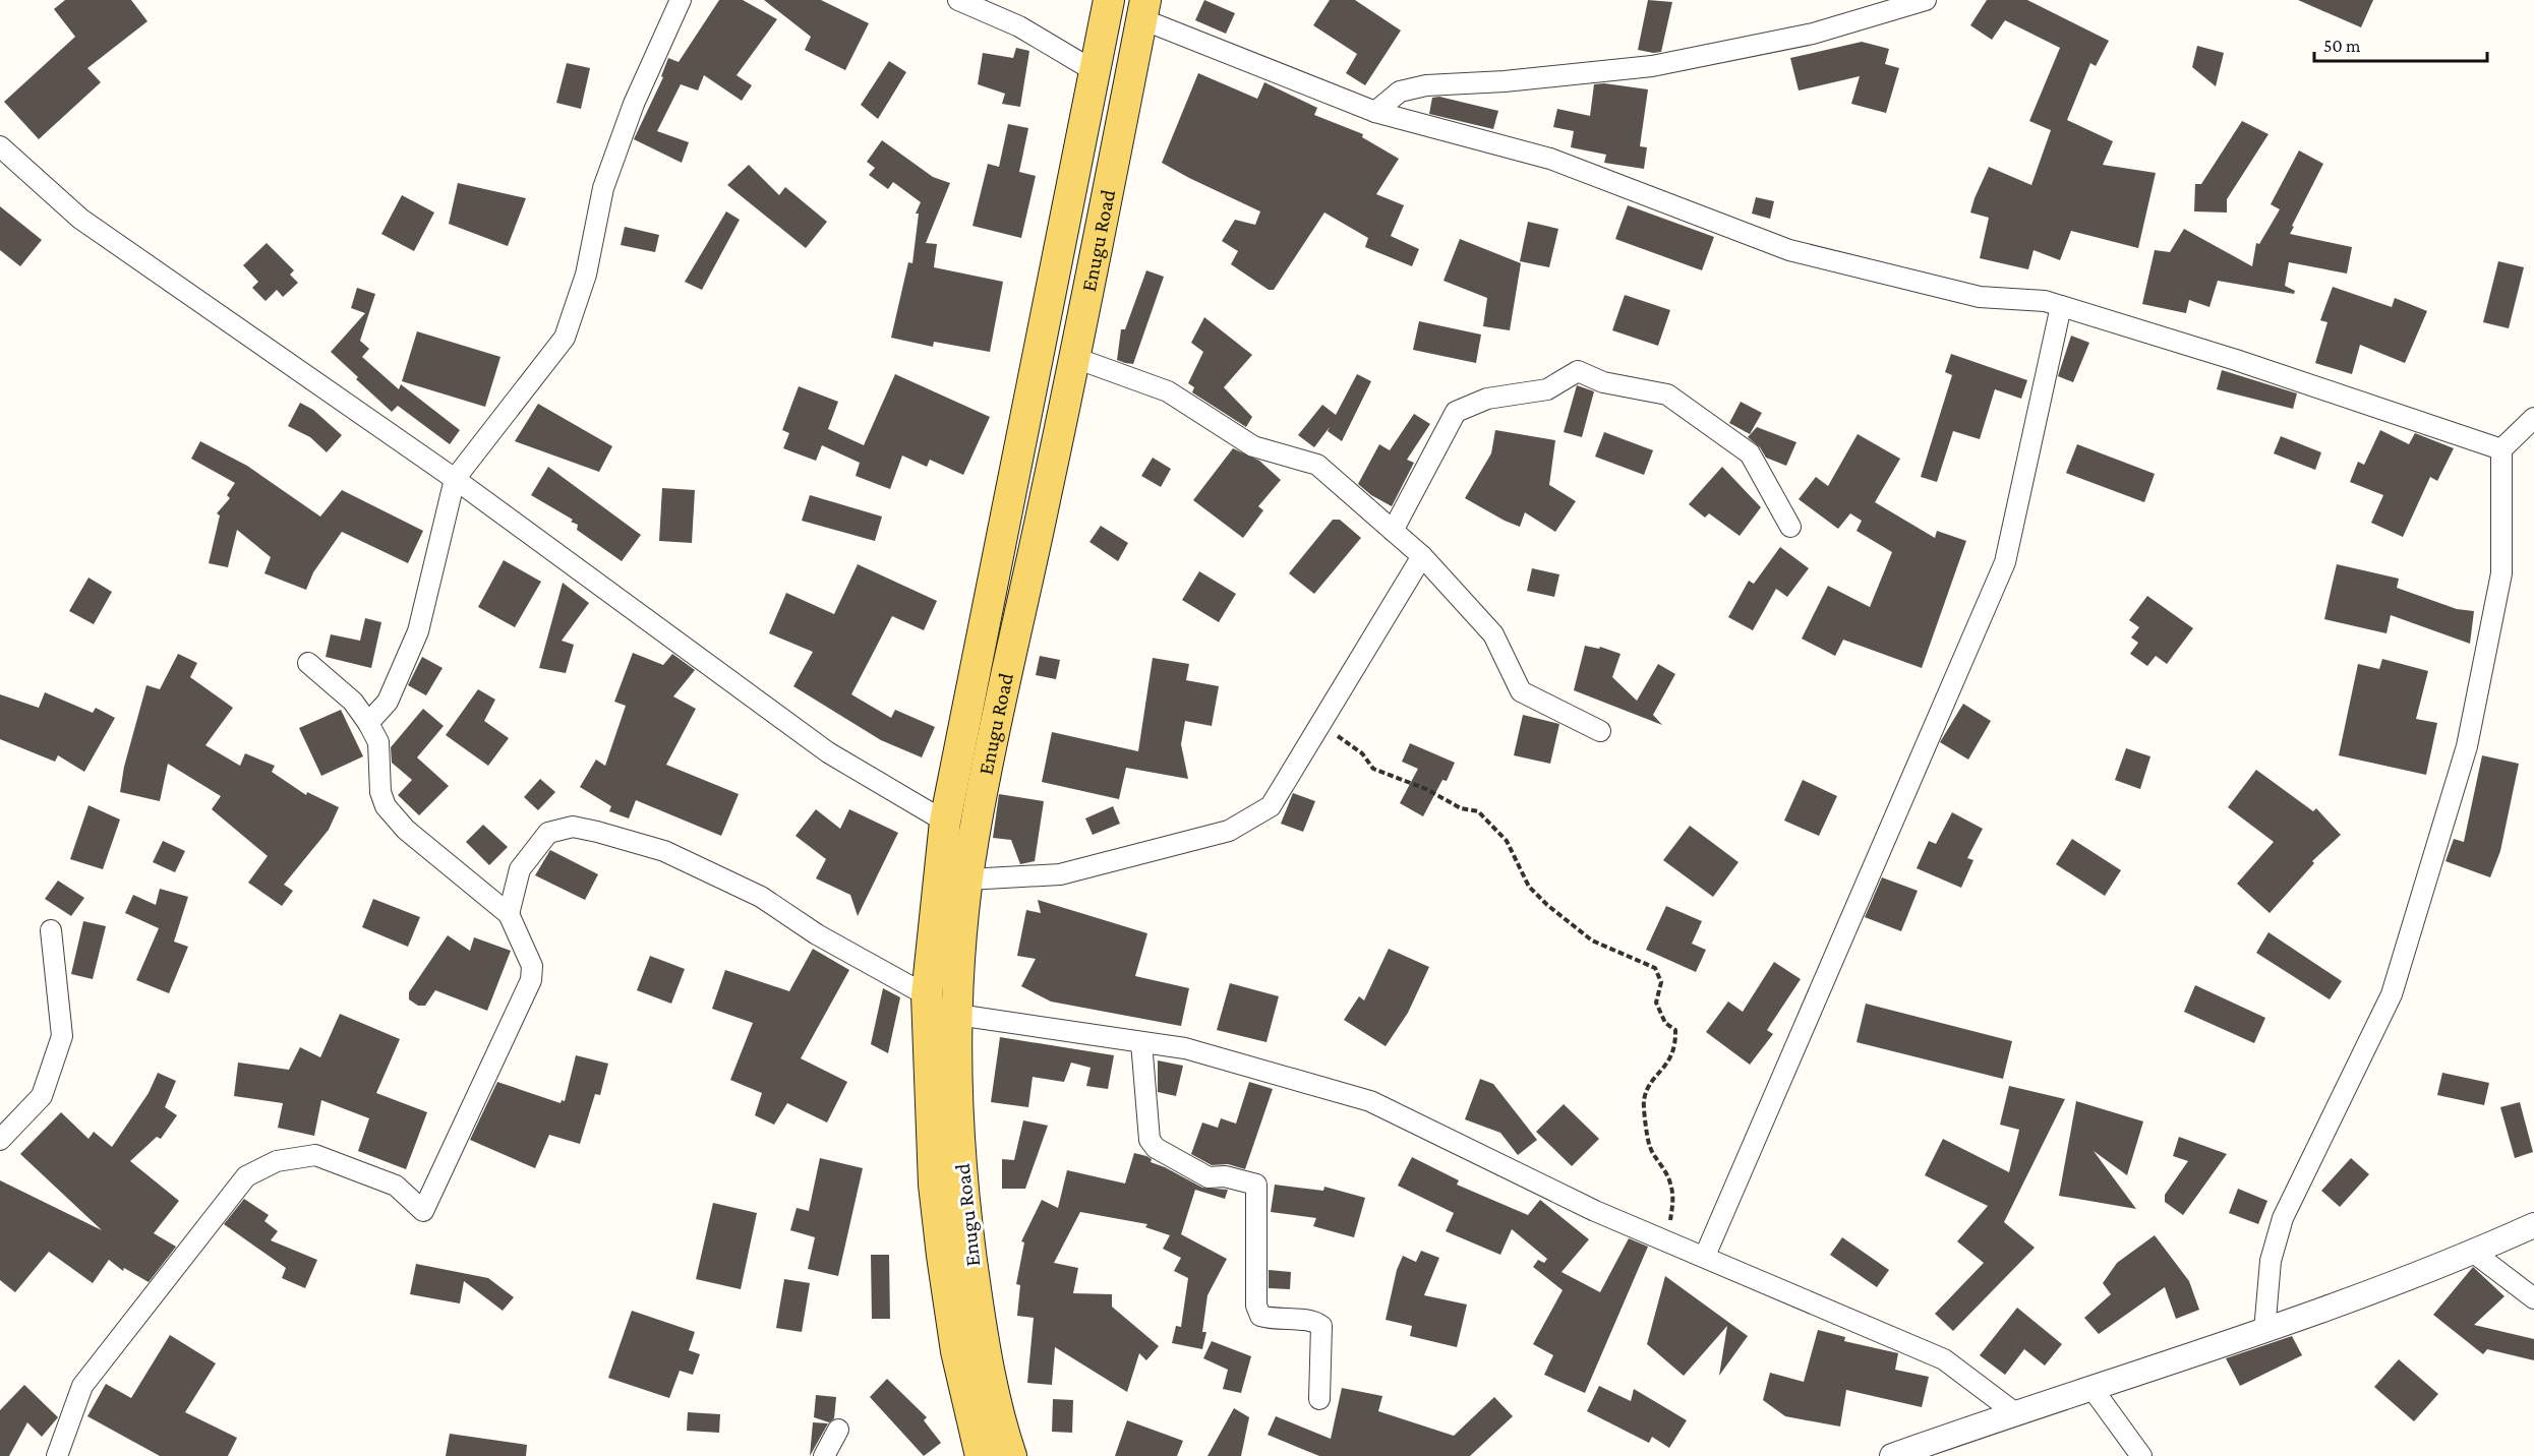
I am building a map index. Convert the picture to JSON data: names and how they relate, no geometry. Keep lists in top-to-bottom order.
{
  "streets": {
    "main road": ["Enugu Road"]
  },
  "scale_bar": "50 m"
}
